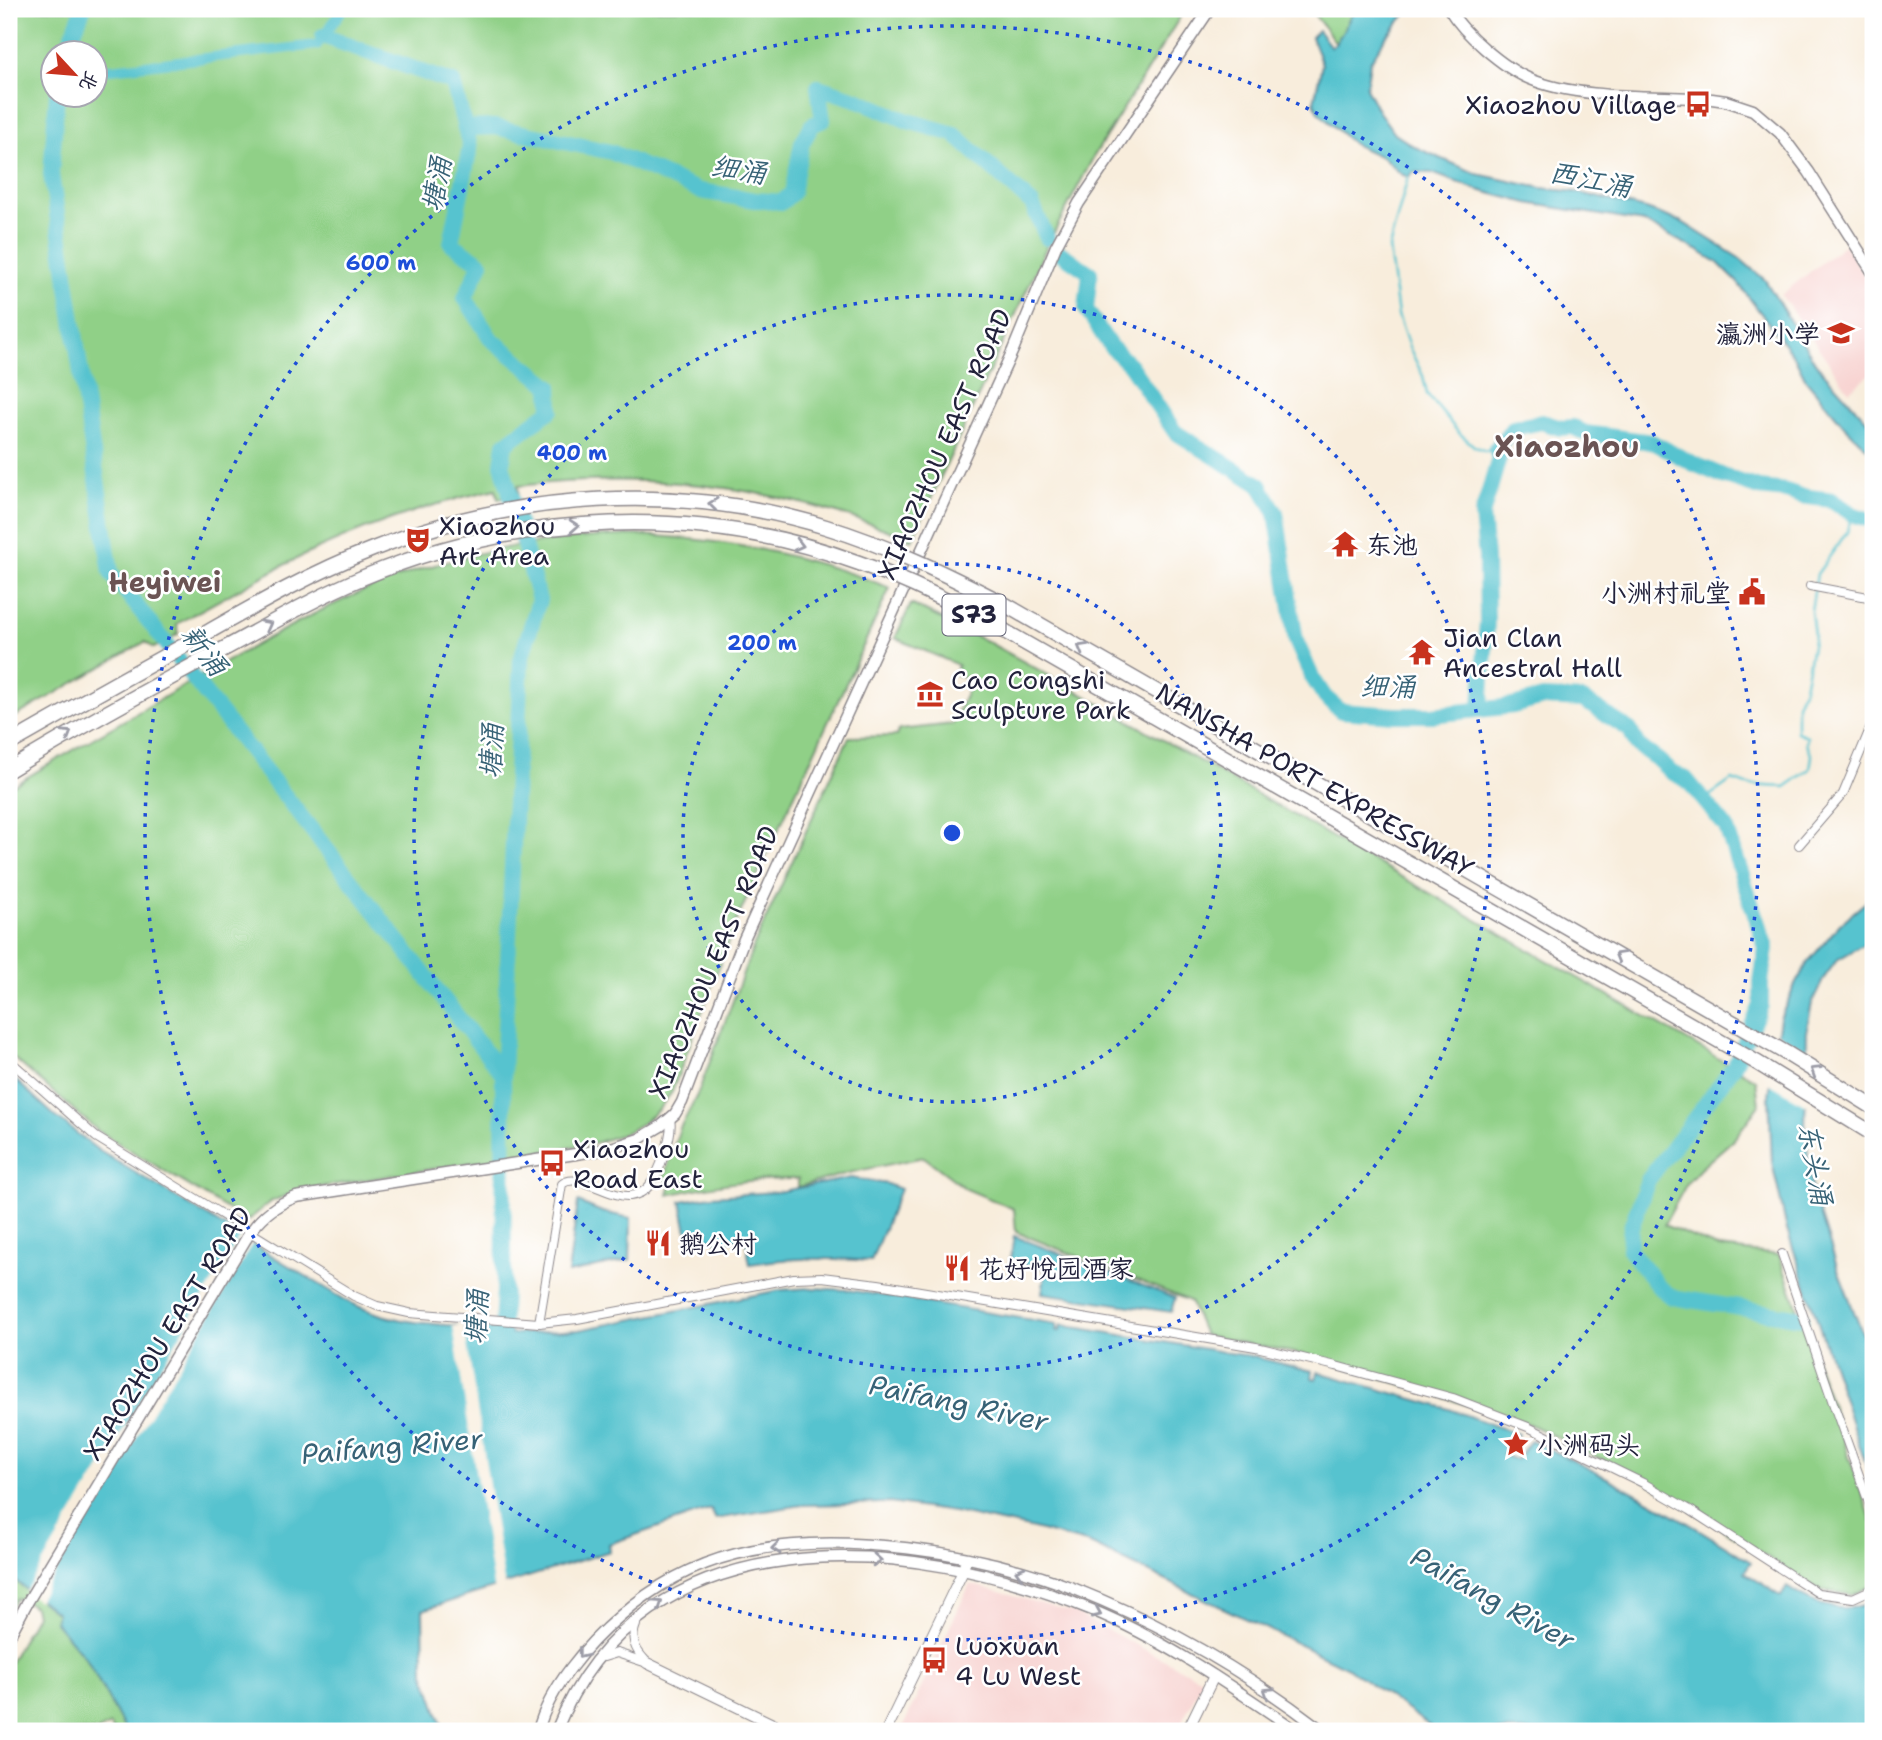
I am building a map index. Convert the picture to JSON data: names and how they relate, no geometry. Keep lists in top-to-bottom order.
{
  "streets": {
    "highway": ["S73", "NANSHA PORT EXPRESSWAY"],
    "main road": ["XIAOZHOU EAST ROAD"]
  },
  "districts": ["Xiaozhou", "Heyiwei"],
  "water": [
    "细涌",
    "西江涌",
    "塘涌",
    "新涌",
    "东头涌",
    "Paifang River"
  ],
  "places": {
    "bus stop": ["Xiaozhou Village", "Xiaozhou Road East", "Luoxuan 4 Lu West"],
    "school or university": ["瀛洲小学"],
    "theatre": ["Xiaozhou Art Area"],
    "temple": ["东池", "Jian Clan Ancestral Hall"],
    "public building": ["小洲村礼堂"],
    "museum": ["Cao Congshi Sculpture Park"],
    "restaurant": ["鹅公村", "花好悦园酒家"],
    "place": ["小洲码头"]
  },
  "north": "bottom right",
  "rings": ["600 m", "400 m", "200 m"]
}
